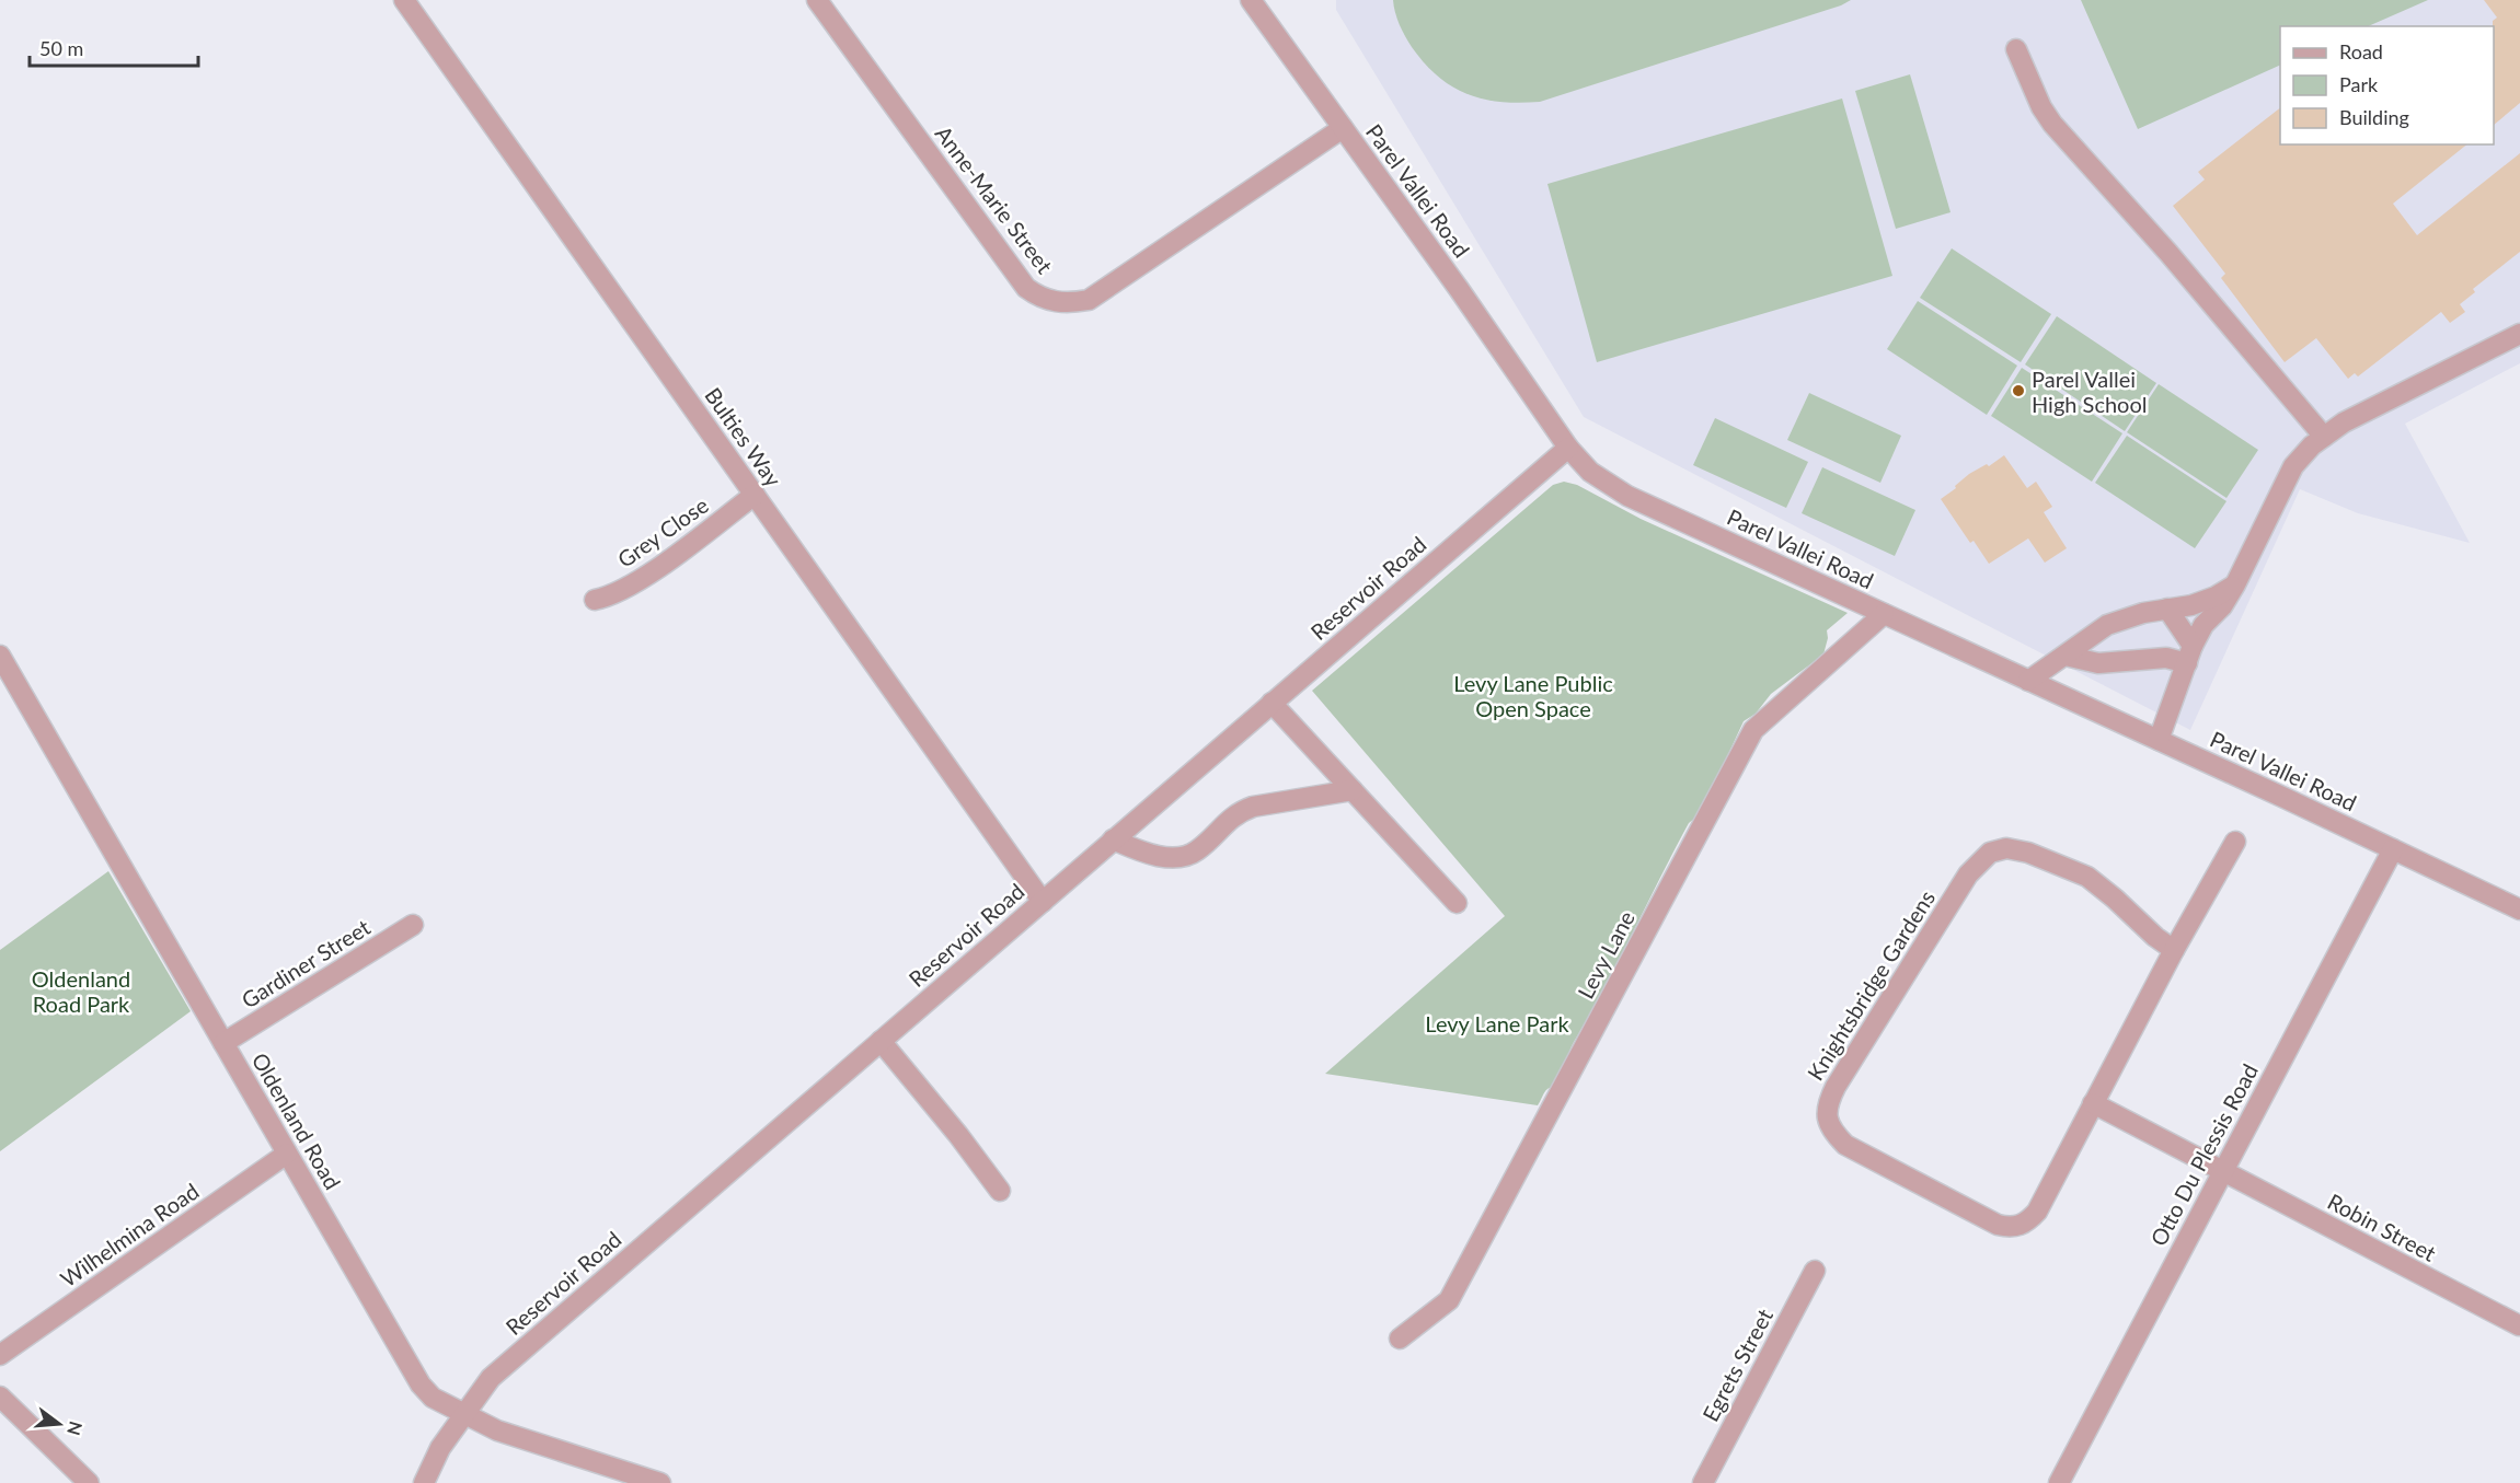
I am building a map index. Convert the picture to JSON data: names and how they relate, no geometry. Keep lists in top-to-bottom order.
{
  "streets": {
    "street": [
      "Parel Vallei Road",
      "Anne-Marie Street",
      "Bulties Way",
      "Grey Close",
      "Reservoir Road",
      "Levy Lane",
      "Gardiner Street",
      "Knightsbridge Gardens",
      "Oldenland Road",
      "Otto Du Plessis Road",
      "Robin Street",
      "Wilhelmina Road",
      "Egrets Street"
    ]
  },
  "crossings": [
    ["Parel Vallei Road", "Anne-Marie Street"],
    ["Parel Vallei Road", "Reservoir Road"],
    ["Parel Vallei Road", "Levy Lane"],
    ["Parel Vallei Road", "Otto Du Plessis Road"],
    ["Bulties Way", "Grey Close"],
    ["Bulties Way", "Reservoir Road"],
    ["Reservoir Road", "Oldenland Road"],
    ["Gardiner Street", "Oldenland Road"],
    ["Oldenland Road", "Wilhelmina Road"],
    ["Otto Du Plessis Road", "Robin Street"]
  ],
  "parks": ["Levy Lane Public Open Space", "Oldenland Road Park", "Levy Lane Park"],
  "places": ["Parel Vallei High School"],
  "legend": ["Road", "Park", "Building"],
  "scale_bar": "50 m",
  "north": "right"
}
